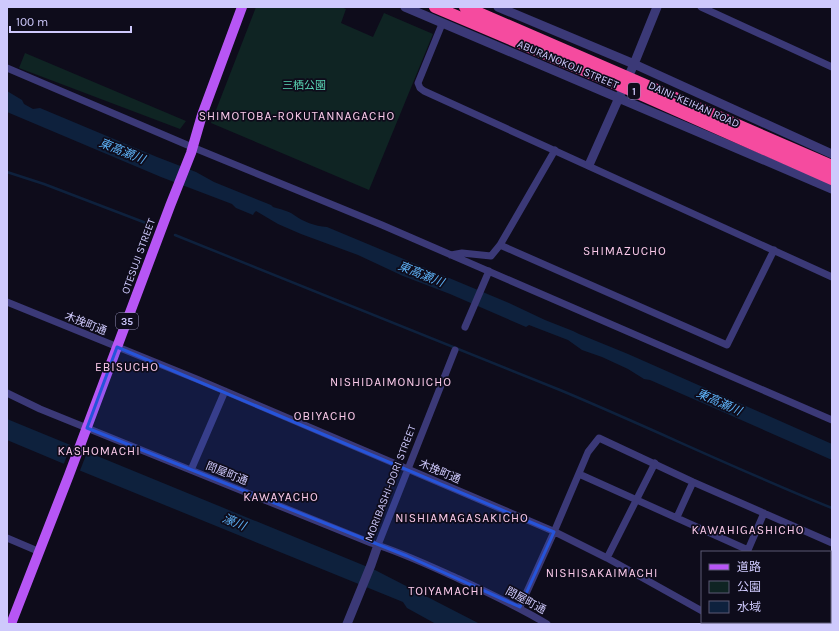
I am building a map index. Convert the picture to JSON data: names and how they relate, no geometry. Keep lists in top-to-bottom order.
{
  "streets": {
    "highway": ["1", "DAINI-KEIHAN ROAD"],
    "main road": ["OTESUJI STREET", "35"],
    "street": [
      "ABURANOKOJI STREET",
      "木挽町通",
      "問屋町通",
      "MORIBASHI-DORI STREET"
    ]
  },
  "crossings": [
    ["OTESUJI STREET", "木挽町通"],
    ["OTESUJI STREET", "問屋町通"],
    ["木挽町通", "MORIBASHI-DORI STREET"],
    ["問屋町通", "MORIBASHI-DORI STREET"]
  ],
  "districts": [
    "SHIMOTOBA-ROKUTANNAGACHO",
    "SHIMAZUCHO",
    "EBISUCHO",
    "NISHIDAIMONJICHO",
    "OBIYACHO",
    "KASHOMACHI",
    "KAWAYACHO",
    "NISHIAMAGASAKICHO",
    "KAWAHIGASHICHO",
    "NISHISAKAIMACHI",
    "TOIYAMACHI"
  ],
  "water": ["東高瀬川", "濠川"],
  "parks": ["三栖公園"],
  "legend": ["道路", "公園", "水域"],
  "scale_bar": "100 m"
}
